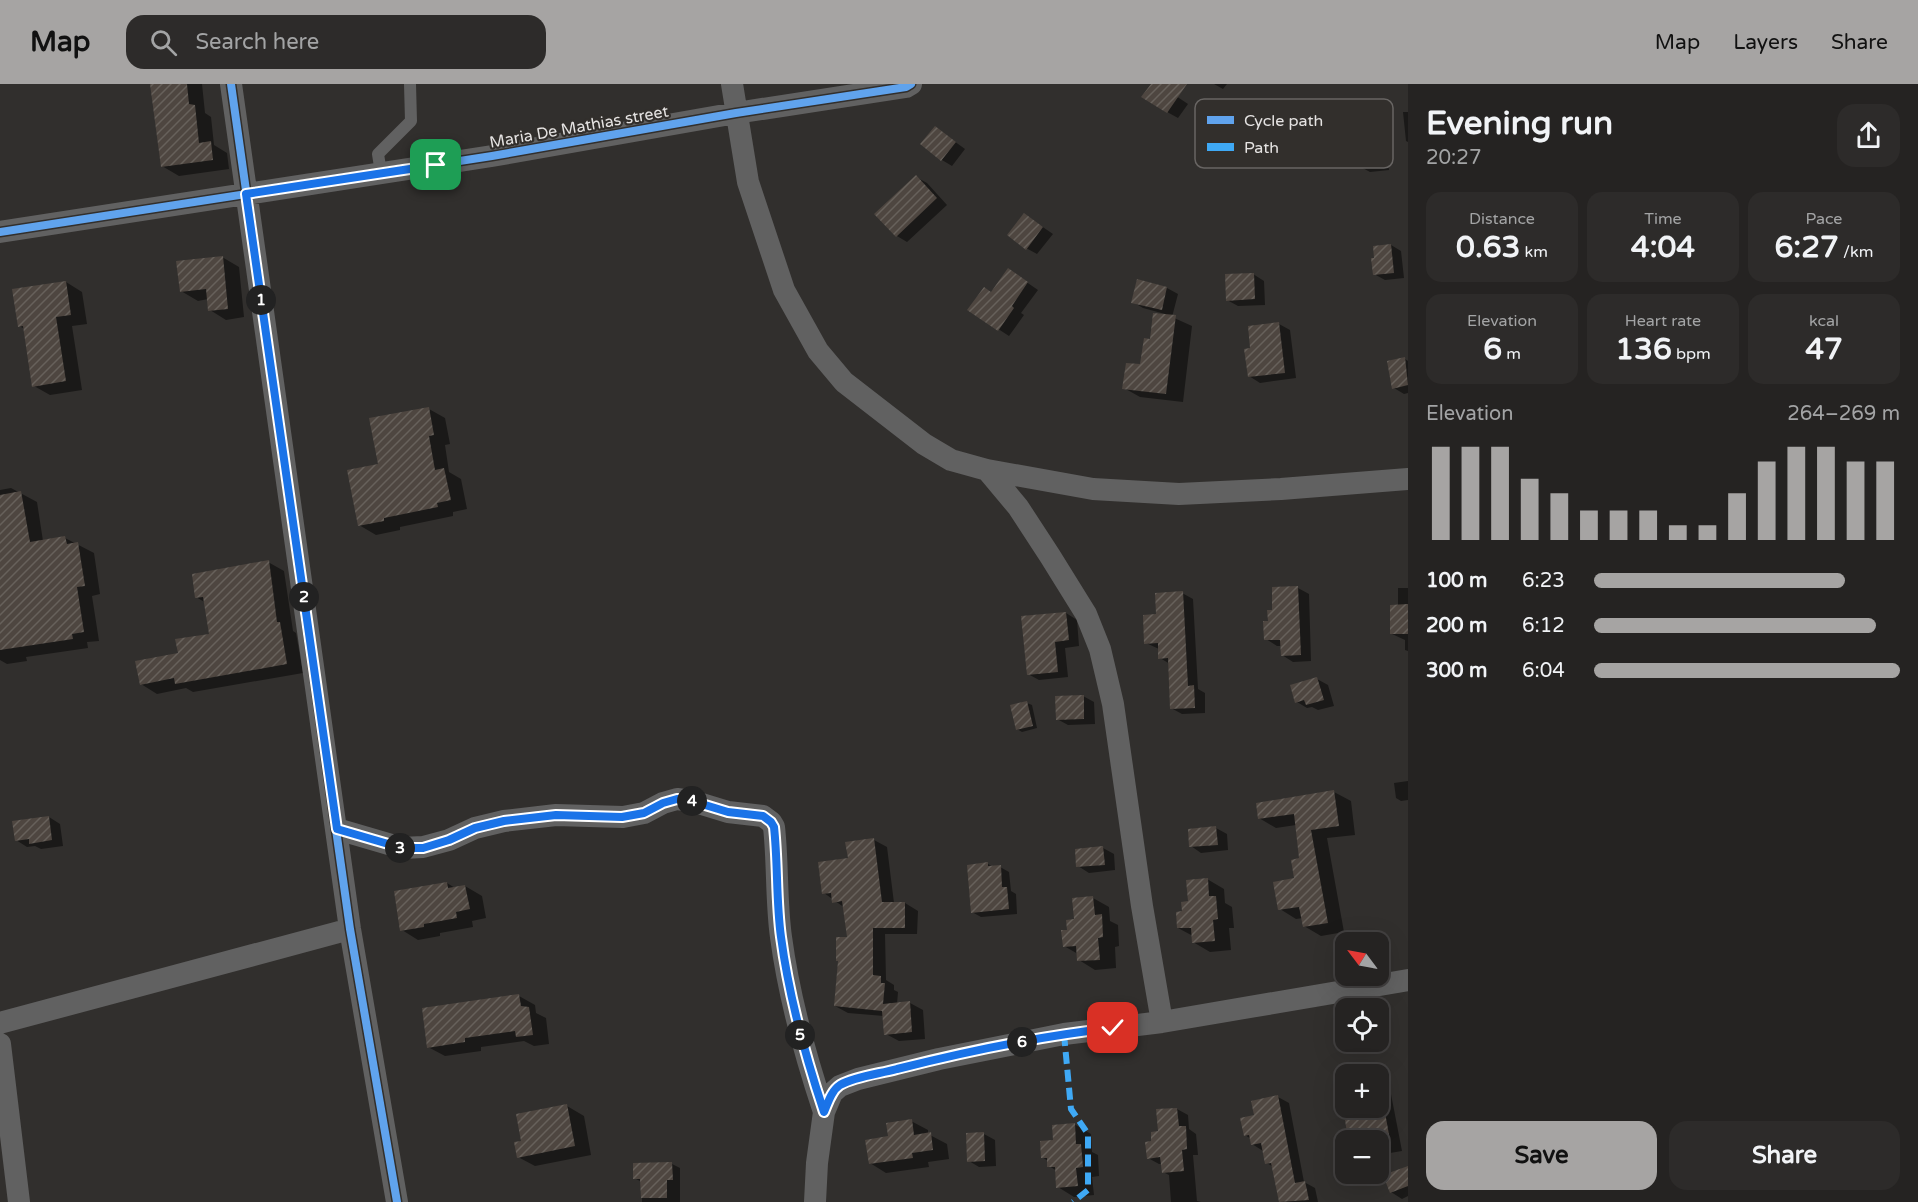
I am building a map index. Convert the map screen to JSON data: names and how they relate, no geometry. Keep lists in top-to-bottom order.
{
  "streets": {
    "street": ["Maria De Mathias street"]
  },
  "legend": ["Cycle path", "Path"],
  "north": "top left",
  "page": {
    "header": "Map",
    "search": "Search here",
    "nav": ["Map", "Layers", "Share"],
    "heading": ["Evening run", "20:27"],
    "stats": [
      ["Distance", "0.63 km"],
      ["Time", "4:04"],
      ["Pace", "6:27 /km"],
      ["Elevation", "6 m"],
      ["Heart rate", "136 bpm"],
      ["kcal", "47"]
    ],
    "pins": [
      "1",
      "2",
      "4",
      "3",
      "5",
      "6"
    ],
    "chart": ["Elevation", "264–269 m"],
    "list": [
      {
        "name": "100 m",
        "note": "6:23"
      },
      {
        "name": "200 m",
        "note": "6:12"
      },
      {
        "name": "300 m",
        "note": "6:04"
      }
    ],
    "map_buttons": ["+", "−"],
    "buttons": ["Save", "Share"]
  }
}
